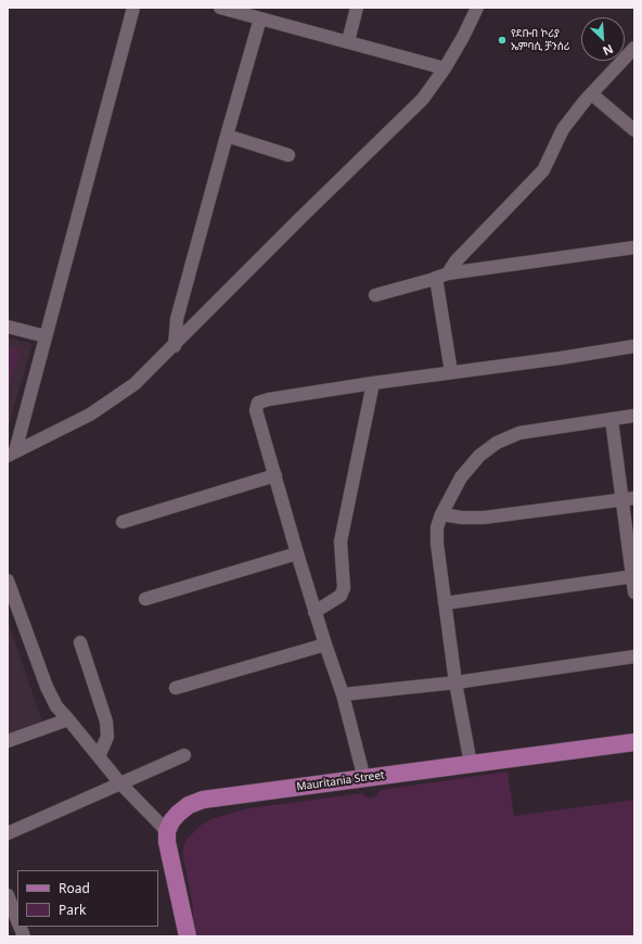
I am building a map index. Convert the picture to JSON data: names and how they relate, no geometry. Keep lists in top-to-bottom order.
{
  "streets": {
    "main road": ["Mauritania Street"]
  },
  "places": ["የደቡብ ኮሪያ ኤምባሲ ቻንሰሪ"],
  "legend": ["Road", "Park"],
  "north": "bottom right"
}
